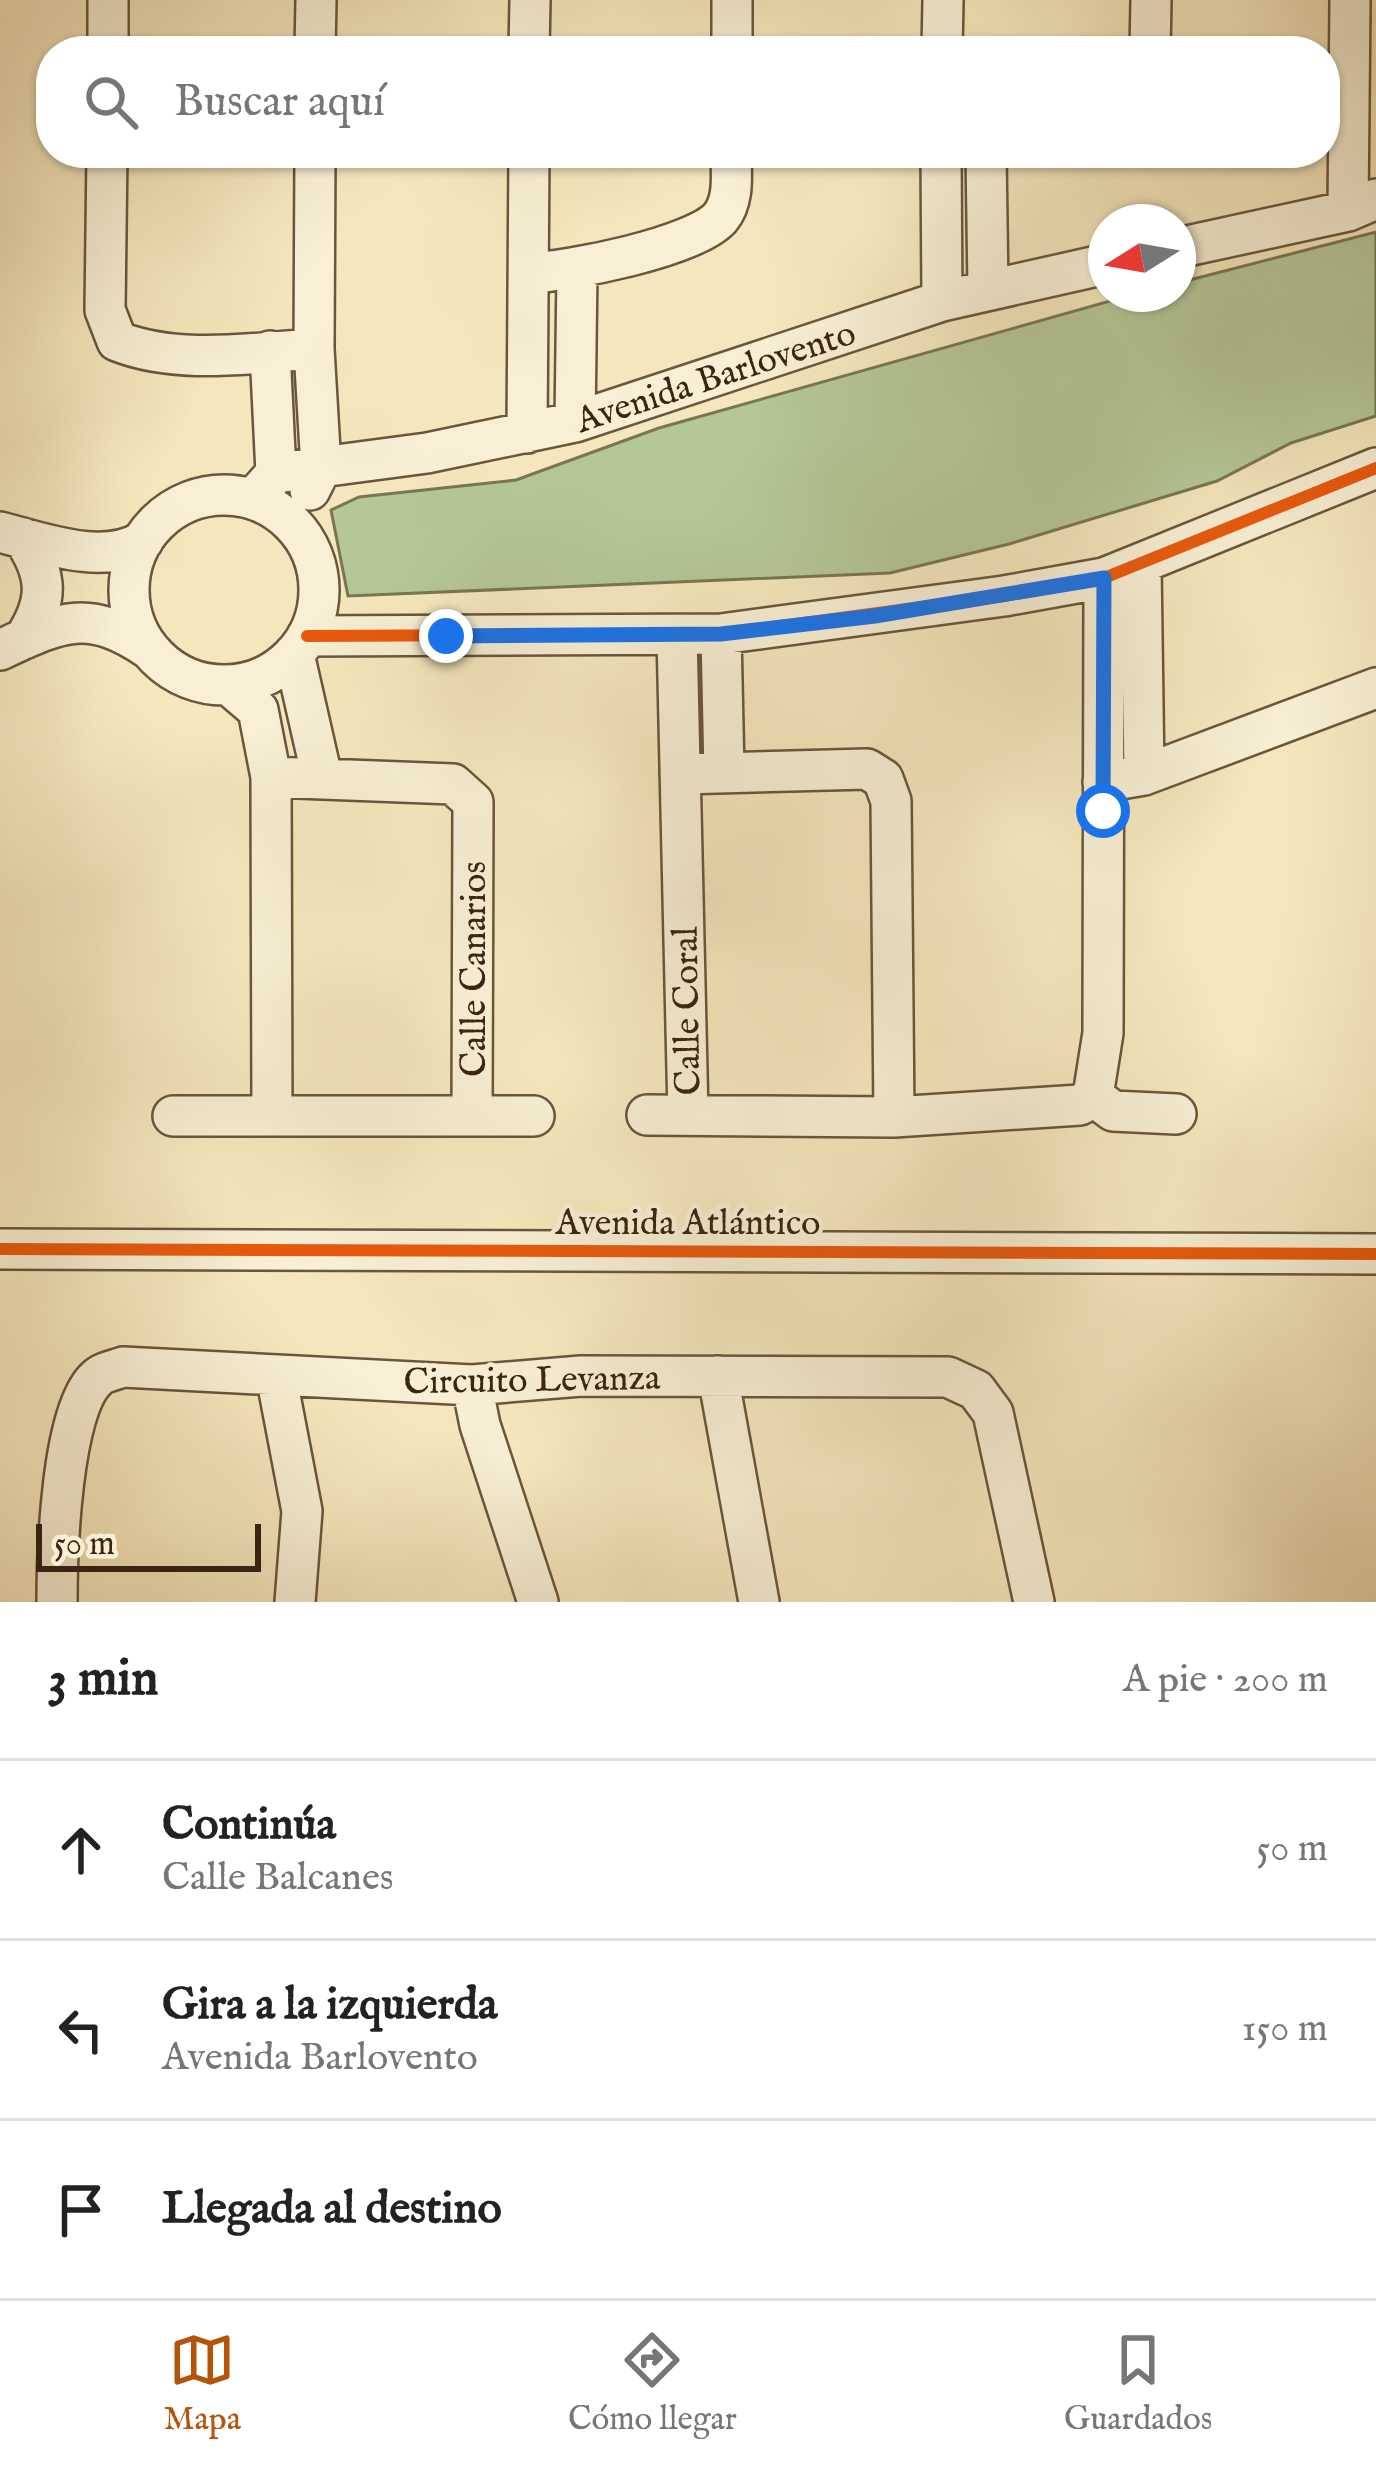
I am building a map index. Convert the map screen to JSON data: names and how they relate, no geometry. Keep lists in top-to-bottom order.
{
  "streets": {
    "street": [
      "Avenida Barlovento",
      "Calle Canarios",
      "Calle Coral",
      "Avenida Atlántico",
      "Circuito Levanza"
    ]
  },
  "scale_bar": "50 m",
  "north": "left",
  "page": {
    "search": "Buscar aquí",
    "scale": "50 m",
    "heading": ["3 min", "A pie · 200 m"],
    "list": [
      ["Continúa", "Calle Balcanes", "50 m"],
      ["Gira a la izquierda", "Avenida Barlovento", "150 m"],
      "Llegada al destino"
    ],
    "nav": ["Mapa", "Cómo llegar", "Guardados"]
  }
}
